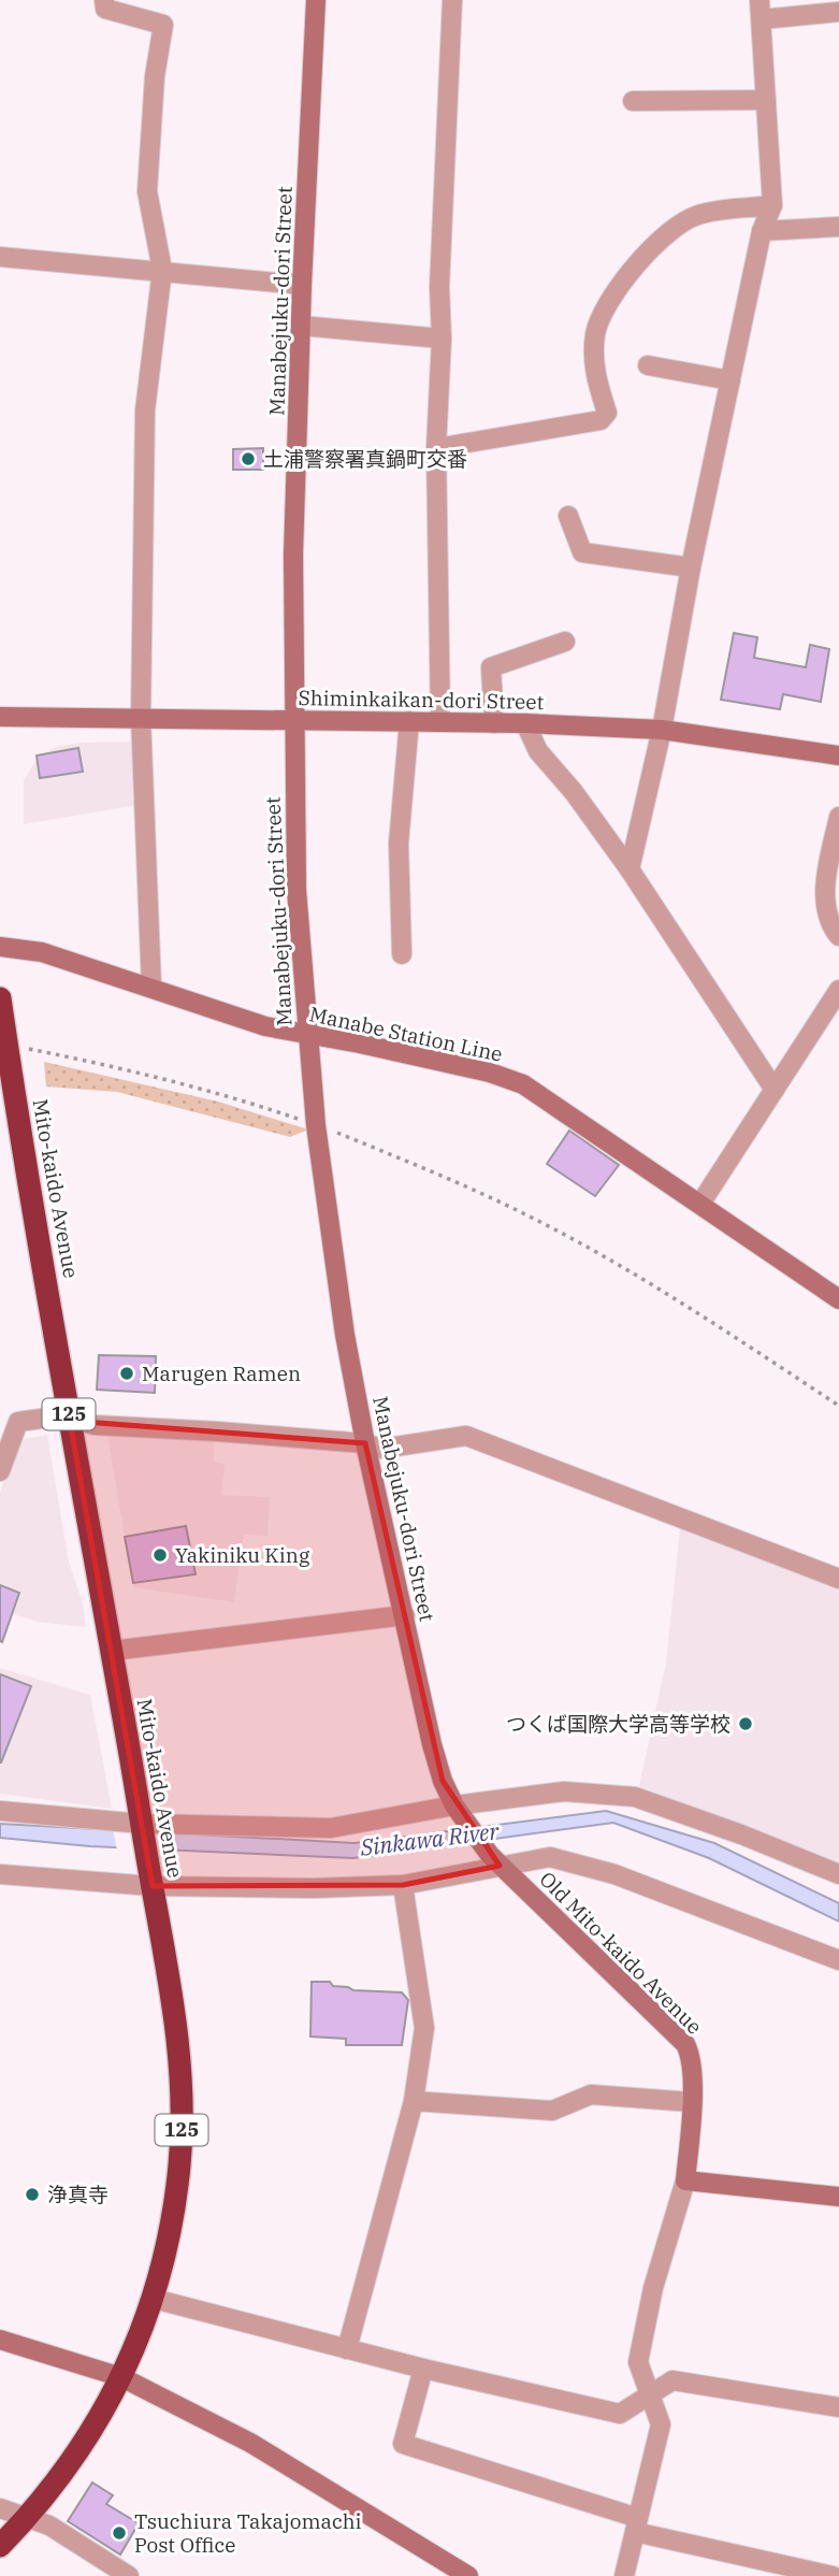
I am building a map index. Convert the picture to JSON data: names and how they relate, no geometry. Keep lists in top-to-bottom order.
{
  "streets": {
    "highway": ["Mito-kaido Avenue", "125"],
    "street": [
      "Manabejuku-dori Street",
      "Shiminkaikan-dori Street",
      "Manabe Station Line",
      "Old Mito-kaido Avenue"
    ]
  },
  "crossings": [
    ["Manabejuku-dori Street", "Shiminkaikan-dori Street"],
    ["Manabejuku-dori Street", "Manabe Station Line"],
    ["Manabejuku-dori Street", "Old Mito-kaido Avenue"]
  ],
  "water": ["Sinkawa River"],
  "places": [
    "土浦警察署真鍋町交番",
    "Marugen Ramen",
    "Yakiniku King",
    "つくば国際大学高等学校",
    "浄真寺",
    "Tsuchiura Takajomachi Post Office"
  ]
}
